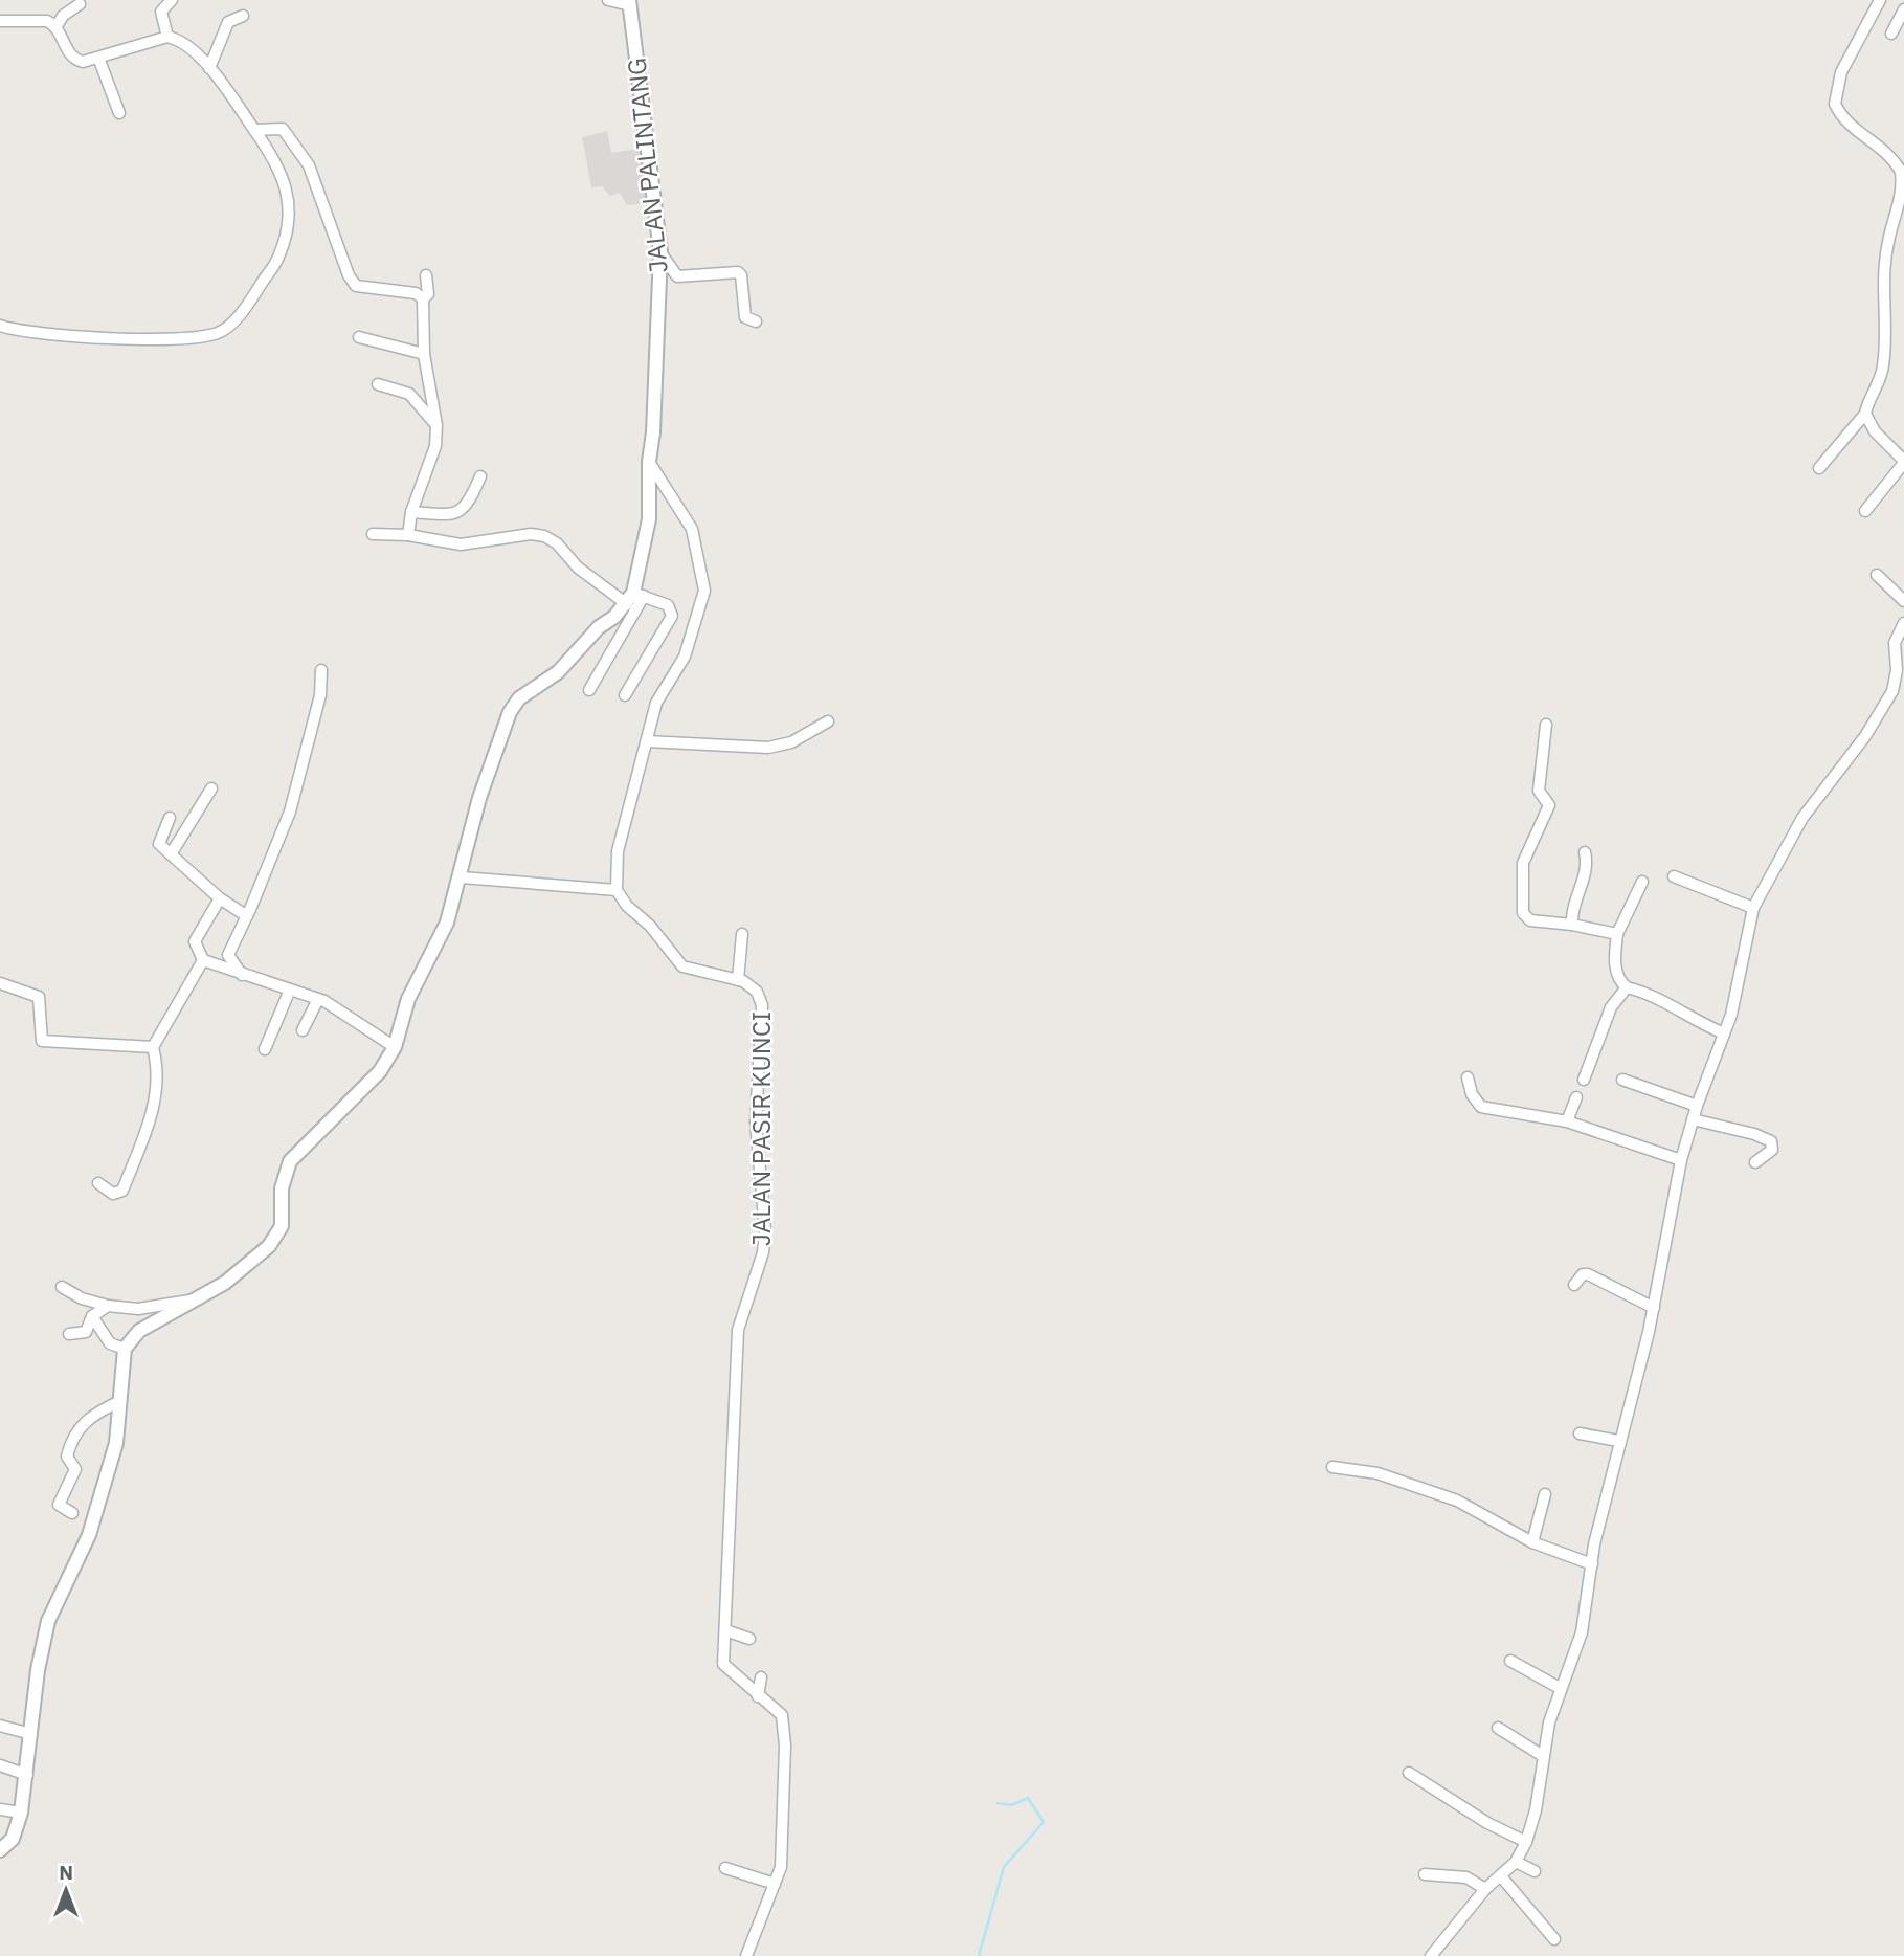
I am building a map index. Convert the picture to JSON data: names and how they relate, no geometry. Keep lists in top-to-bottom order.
{
  "streets": {
    "street": ["JALAN PALINTANG", "JALAN PASIR KUNCI"]
  },
  "north": "top"
}
